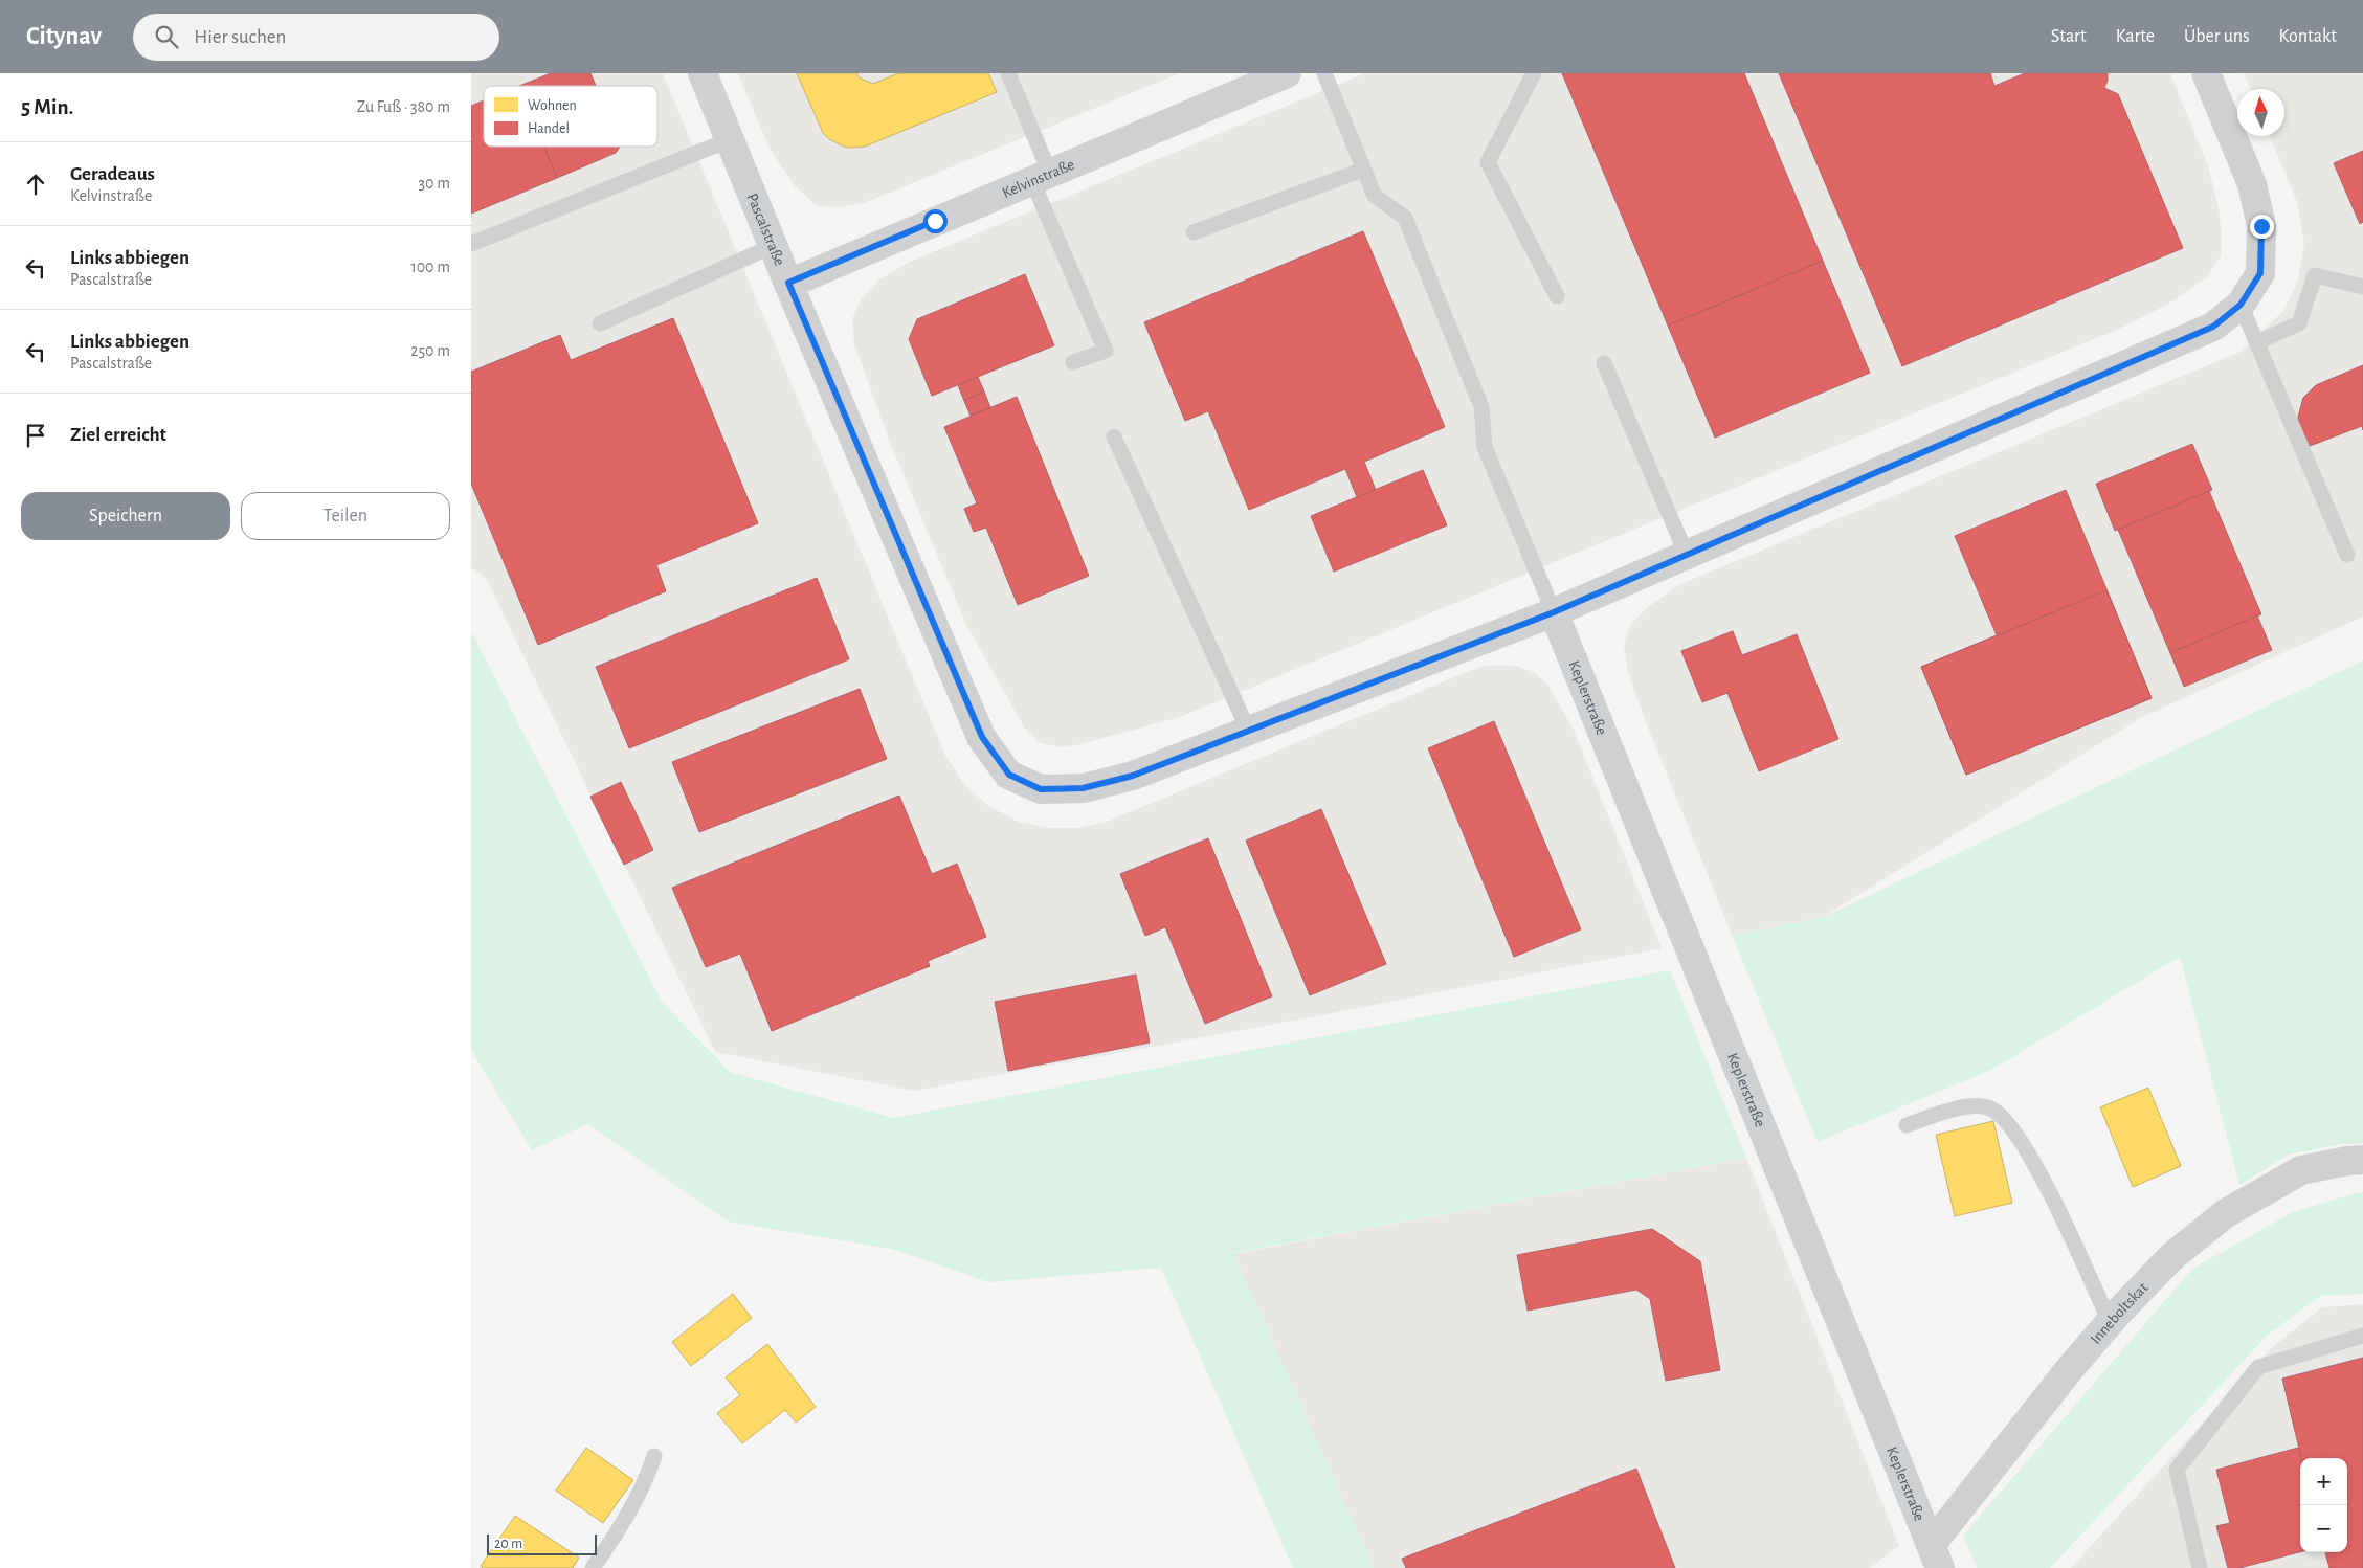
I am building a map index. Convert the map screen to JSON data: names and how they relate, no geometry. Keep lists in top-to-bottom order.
{
  "streets": {
    "street": [
      "Kelvinstraße",
      "Pascalstraße",
      "Keplerstraße",
      "Inneboltskat"
    ]
  },
  "crossings": [
    ["Kelvinstraße", "Pascalstraße"],
    ["Pascalstraße", "Keplerstraße"],
    ["Keplerstraße", "Inneboltskat"]
  ],
  "legend": ["Wohnen", "Handel"],
  "scale_bar": "20 m",
  "north": "top",
  "page": {
    "header": "Citynav",
    "search": "Hier suchen",
    "nav": [
      "Start",
      "Karte",
      "Über uns",
      "Kontakt"
    ],
    "heading": ["5 Min.", "Zu Fuß · 380 m"],
    "list": [
      ["Geradeaus", "Kelvinstraße", "30 m"],
      ["Links abbiegen", "Pascalstraße", "100 m"],
      ["Links abbiegen", "Pascalstraße", "250 m"],
      "Ziel erreicht"
    ],
    "buttons": ["Speichern", "Teilen"],
    "map_buttons": ["+", "−"],
    "scale": "20 m"
  }
}
